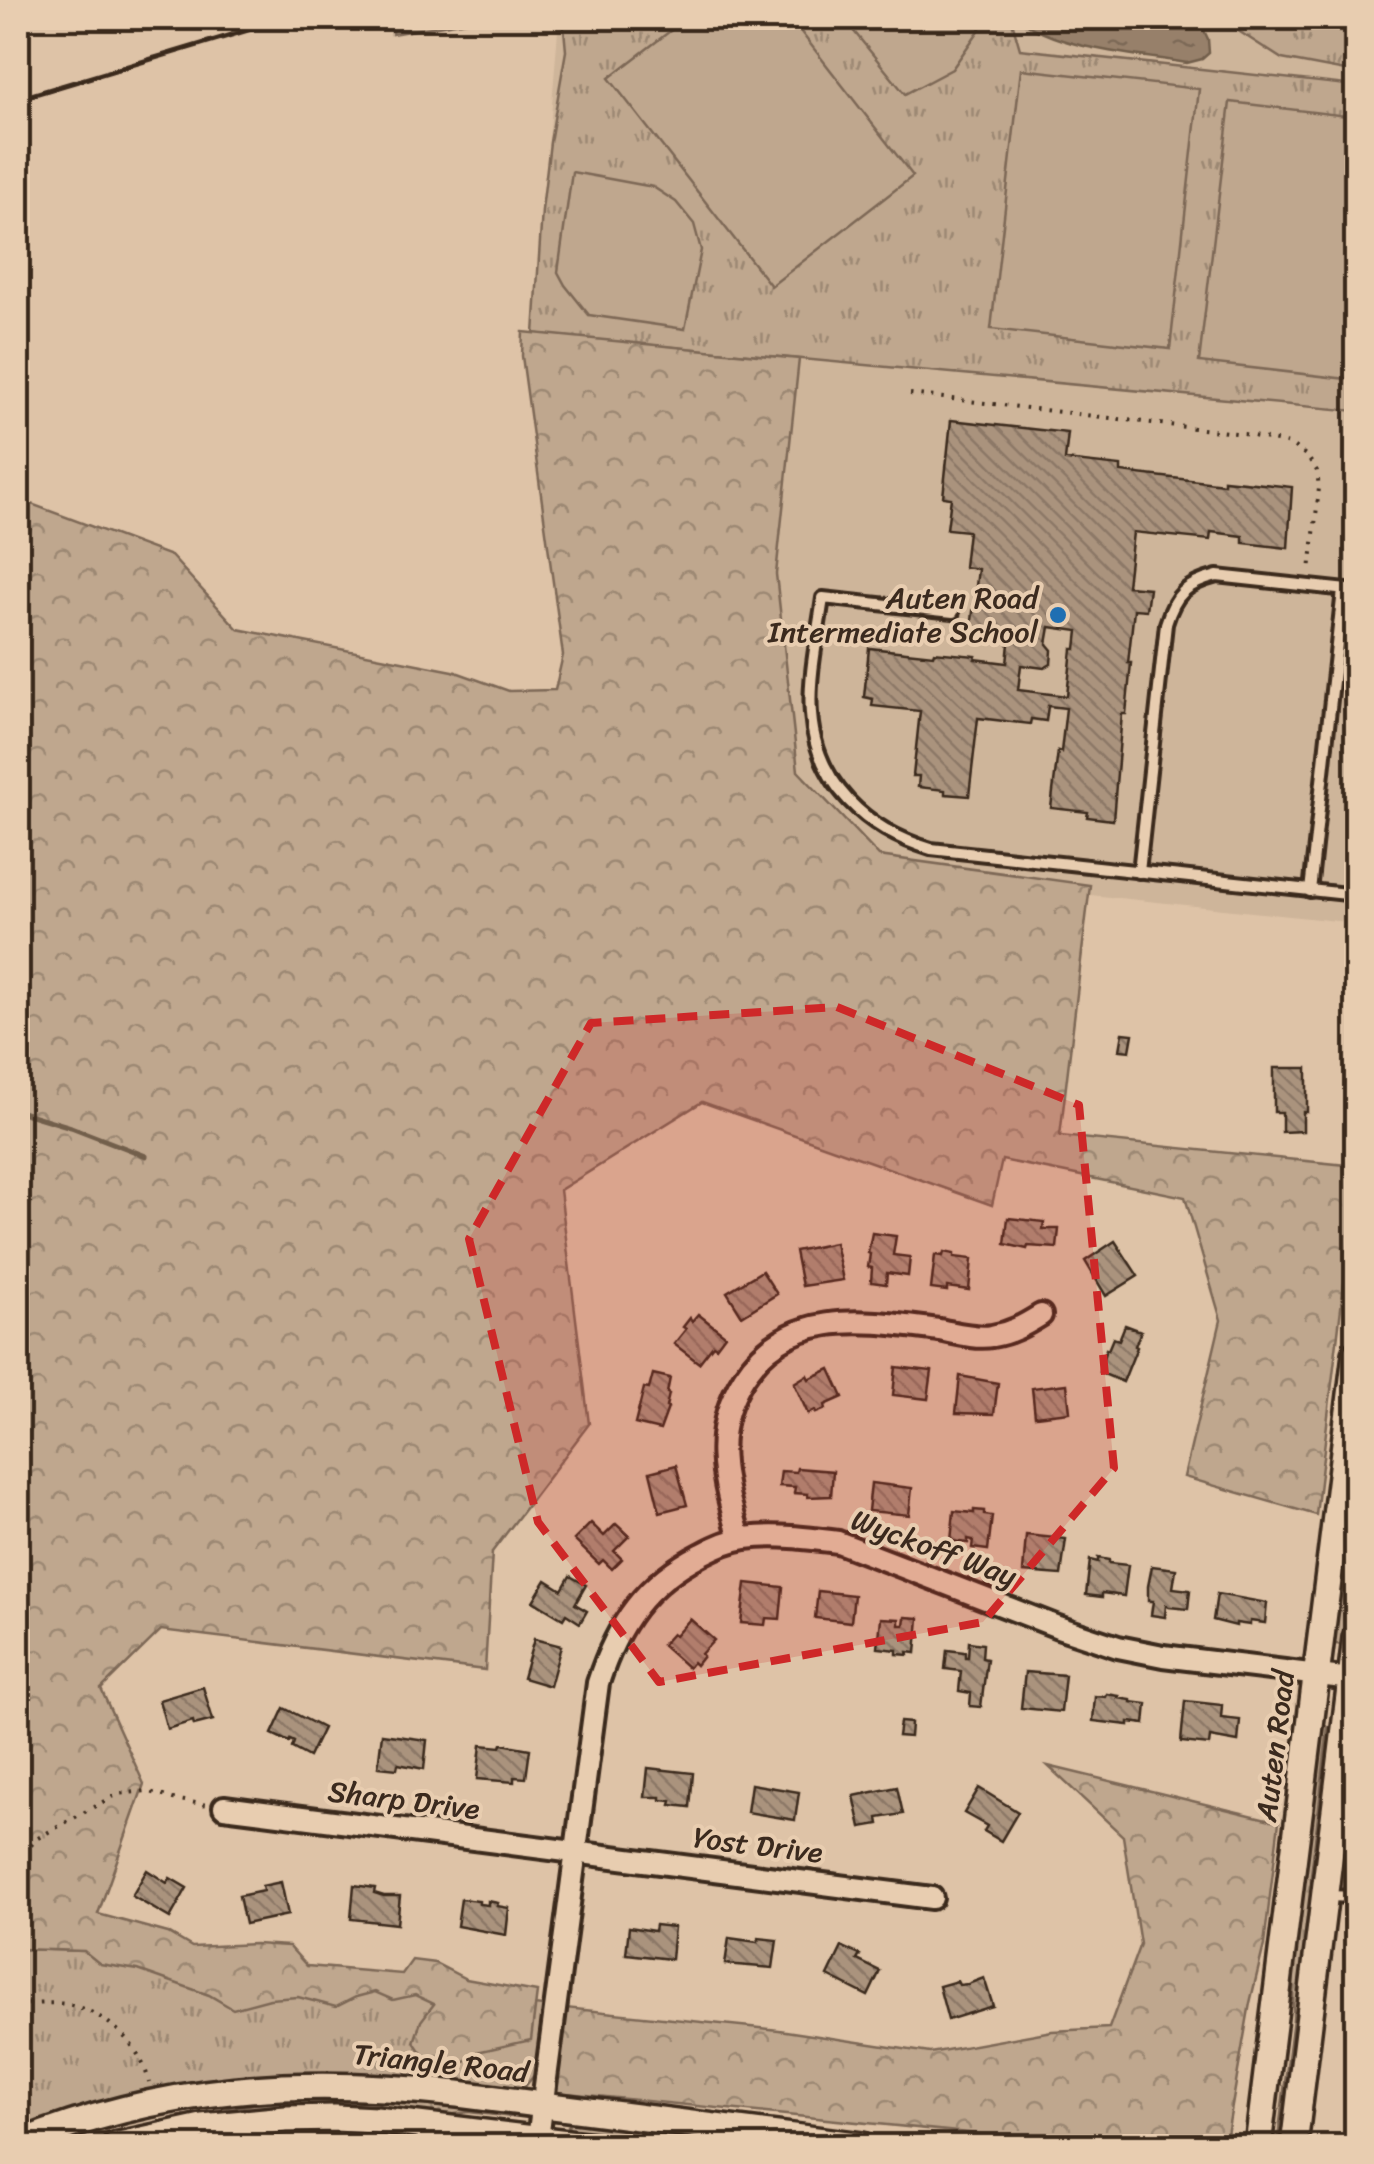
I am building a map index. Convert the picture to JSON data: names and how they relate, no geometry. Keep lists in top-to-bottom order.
{
  "streets": {
    "street": [
      "Wyckoff Way",
      "Auten Road",
      "Sharp Drive",
      "Yost Drive",
      "Triangle Road"
    ]
  },
  "crossings": [
    ["Wyckoff Way", "Auten Road"],
    ["Wyckoff Way", "Sharp Drive"],
    ["Wyckoff Way", "Yost Drive"],
    ["Wyckoff Way", "Triangle Road"],
    ["Sharp Drive", "Yost Drive"]
  ],
  "places": ["Auten Road Intermediate School"]
}
